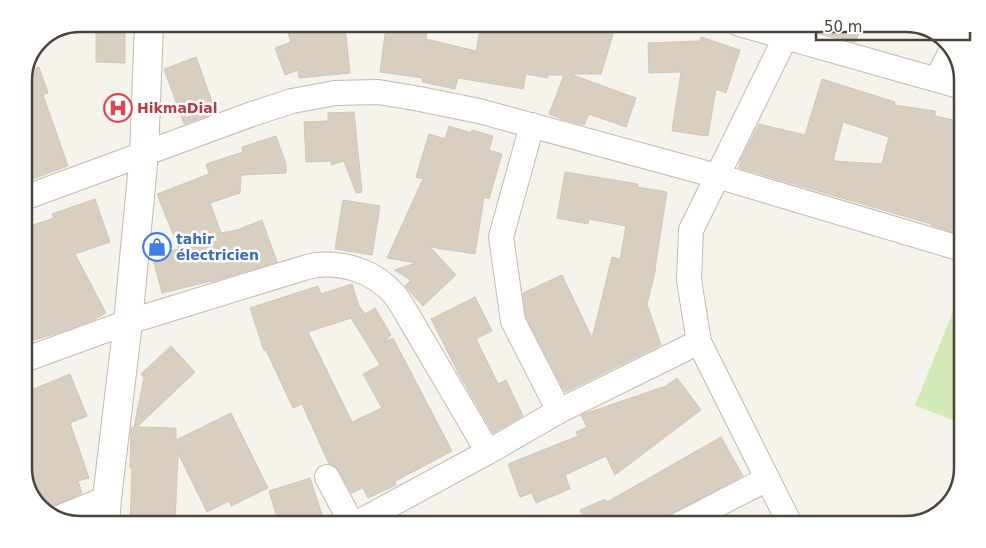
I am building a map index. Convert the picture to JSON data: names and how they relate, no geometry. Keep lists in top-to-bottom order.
{
  "places": {
    "hospital": ["HikmaDial"],
    "shop": ["tahir électricien"]
  },
  "scale_bar": "50 m"
}
